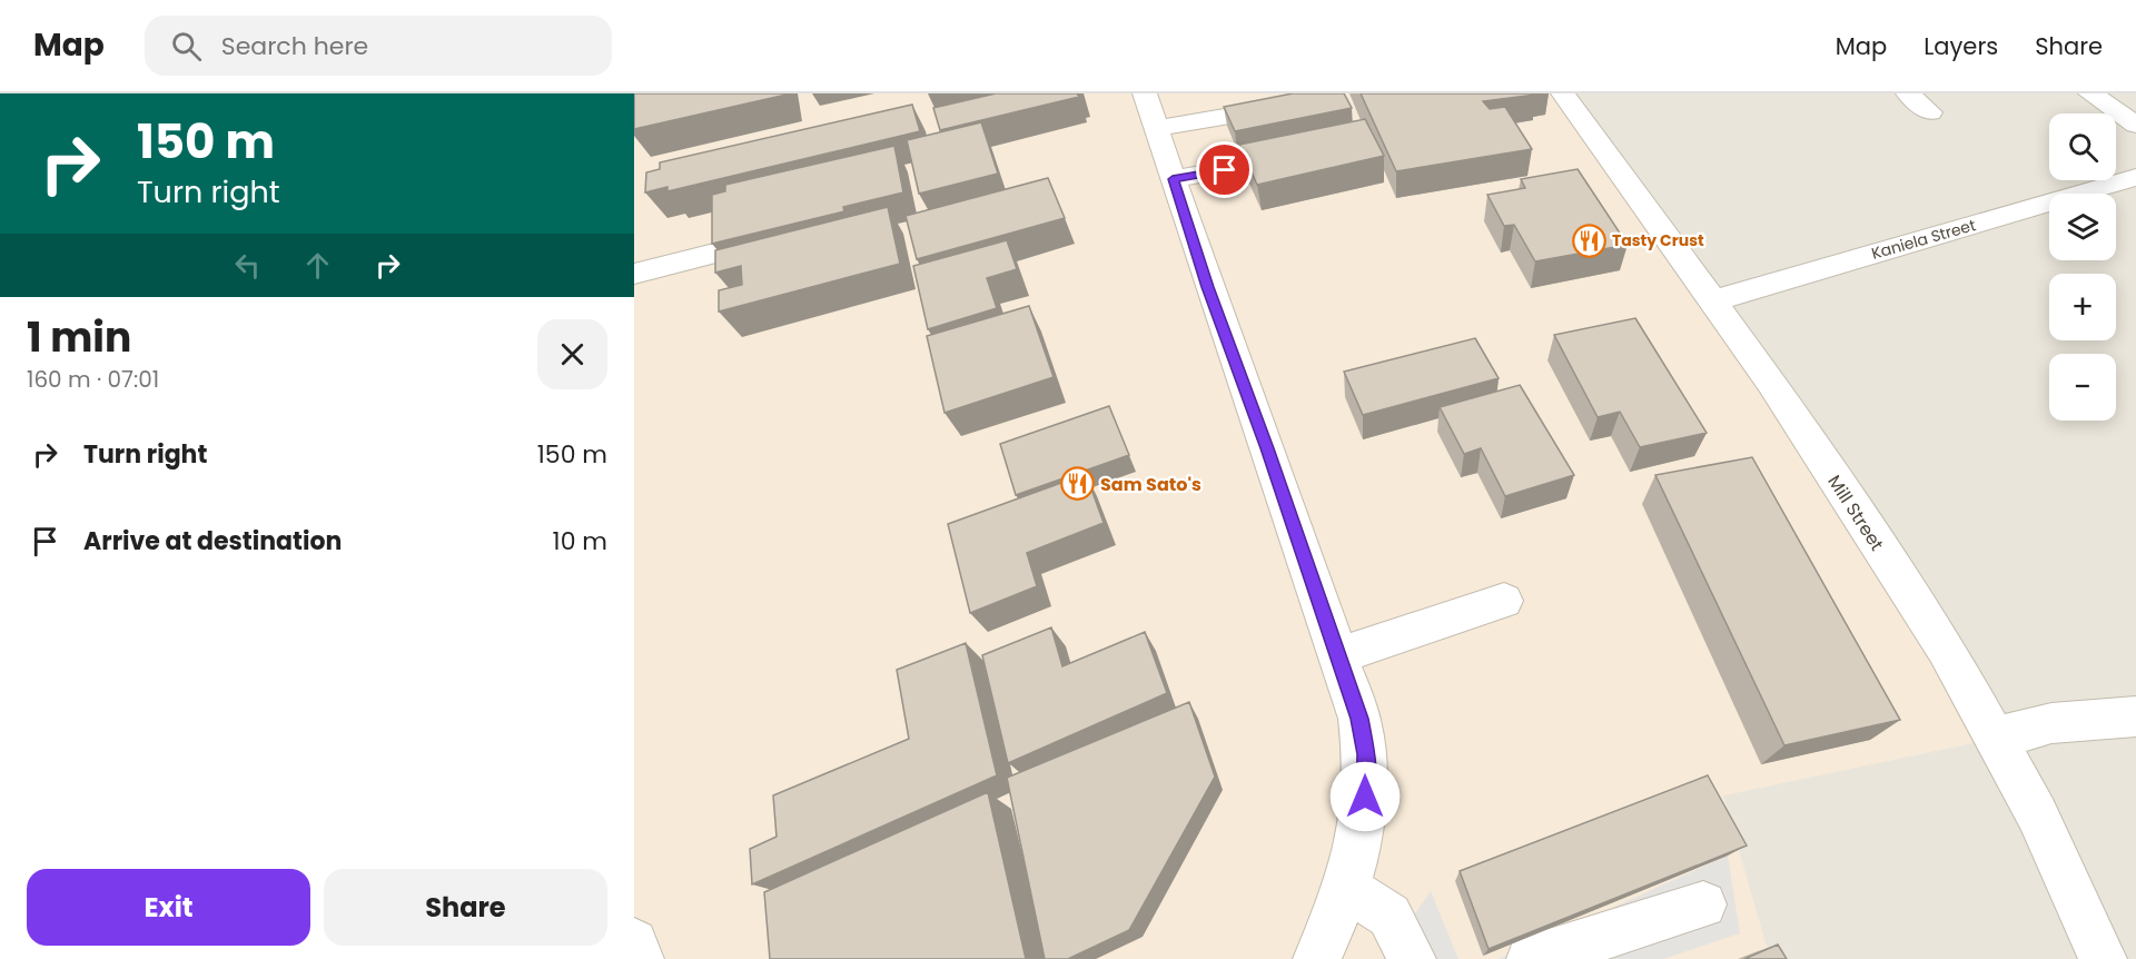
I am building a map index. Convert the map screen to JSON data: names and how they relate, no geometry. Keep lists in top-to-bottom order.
{
  "streets": {
    "street": ["Kaniela Street", "Mill Street"]
  },
  "crossings": [
    ["Kaniela Street", "Mill Street"]
  ],
  "places": {
    "restaurant": ["Tasty Crust", "Sam Sato's"]
  },
  "page": {
    "header": "Map",
    "search": "Search here",
    "nav": ["Map", "Layers", "Share"],
    "turn": ["150 m", "Turn right"],
    "map_buttons": ["+", "−"],
    "heading": ["1 min", "160 m · 07:01"],
    "list": [
      {
        "name": "Turn right",
        "value": "150 m"
      },
      {
        "name": "Arrive at destination",
        "value": "10 m"
      }
    ],
    "buttons": ["Exit", "Share"]
  }
}
